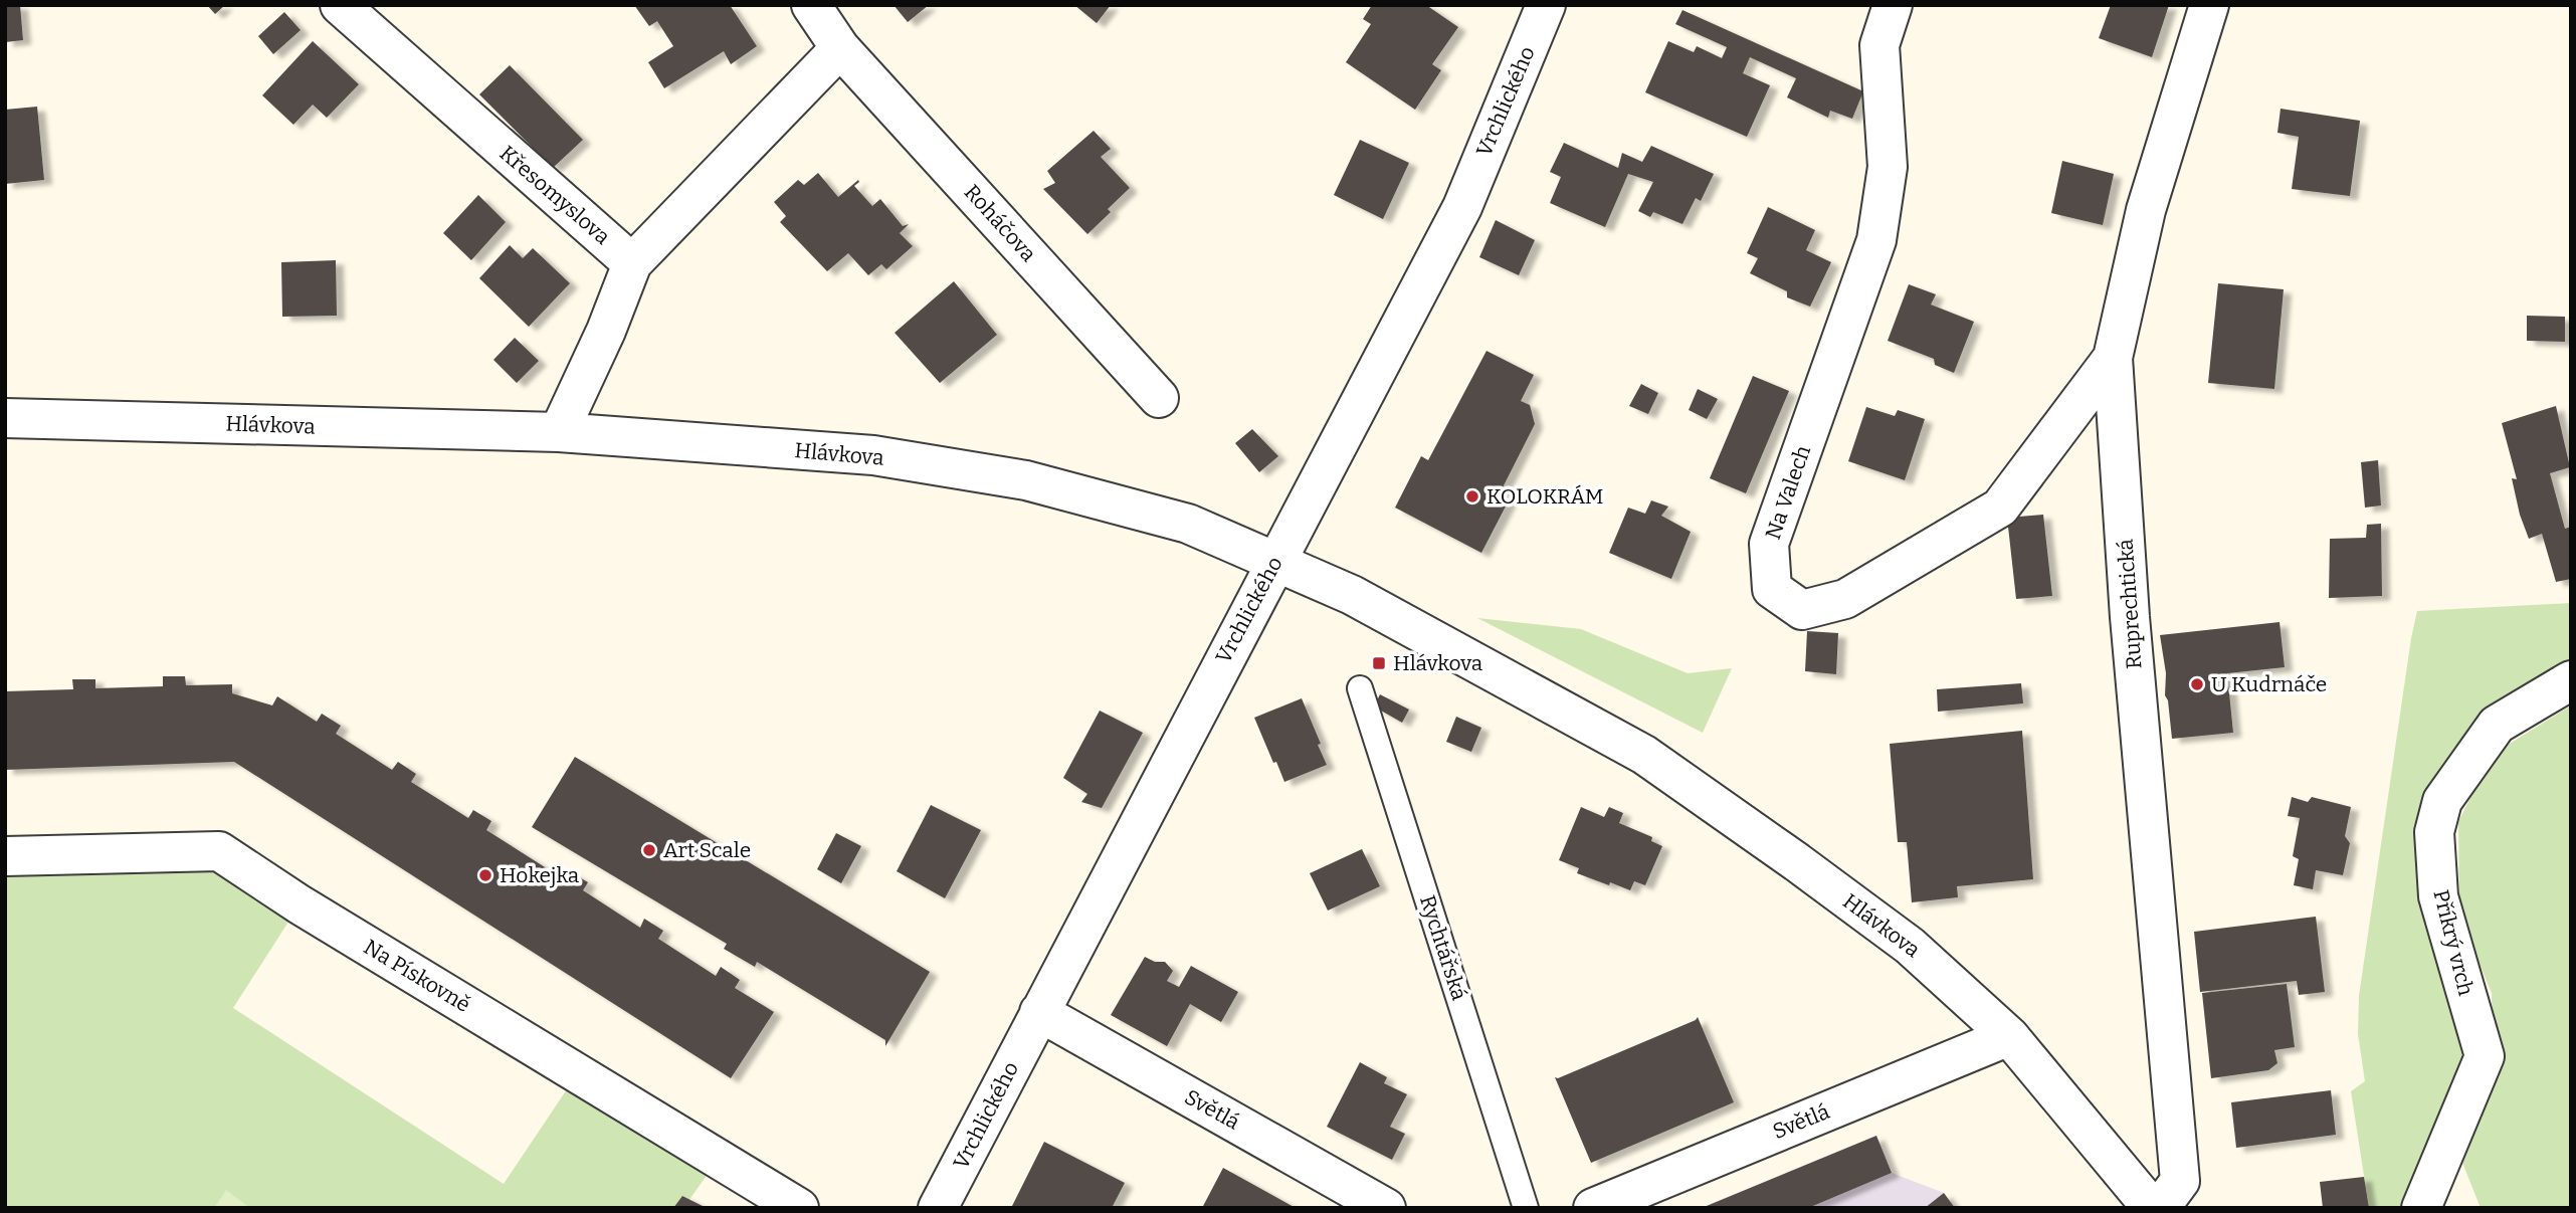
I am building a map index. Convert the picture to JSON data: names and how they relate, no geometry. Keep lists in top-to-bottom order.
{
  "streets": {
    "street": [
      "Vrchlického",
      "Křesomyslova",
      "Roháčova",
      "Hlávkova",
      "Na Valech",
      "Ruprechtická",
      "Příkrý vrch",
      "Na Pískovně",
      "Světlá"
    ],
    "lane": ["Rychtářská"]
  },
  "crossings": [
    ["Vrchlického", "Hlávkova"],
    ["Vrchlického", "Světlá"],
    ["Hlávkova", "Světlá"],
    ["Na Valech", "Ruprechtická"]
  ],
  "places": {
    "other": [
      "KOLOKRÁM",
      "U Kudrnáče",
      "Art Scale",
      "Hokejka"
    ],
    "transit": ["Hlávkova"]
  }
}
